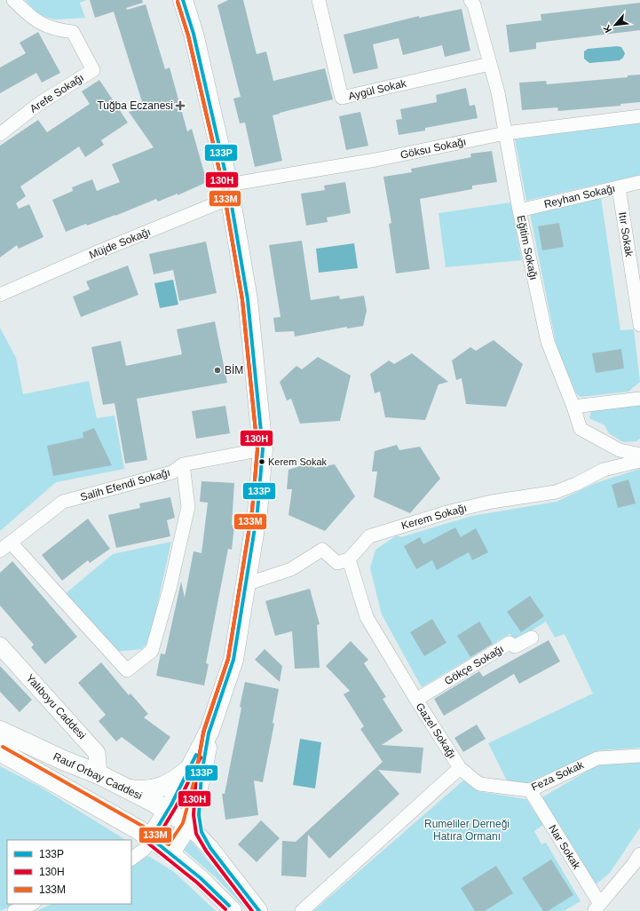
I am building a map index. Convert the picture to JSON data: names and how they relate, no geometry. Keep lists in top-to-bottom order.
{
  "streets": {
    "main road": ["Rauf Orbay Caddesi"],
    "street": [
      "Aygül Sokak",
      "Arefe Sokağı",
      "Göksu Sokağı",
      "Reyhan Sokağı",
      "Itır Sokak",
      "Müjde Sokağı",
      "Eğitim Sokağı",
      "Salih Efendi Sokağı",
      "Kerem Sokağı",
      "Gökçe Sokağı",
      "Yalıboyu Caddesi",
      "Gazel Sokağı",
      "Feza Sokak",
      "Nar Sokak"
    ]
  },
  "crossings": [
    ["Aygül Sokak", "Eğitim Sokağı"],
    ["Göksu Sokağı", "Müjde Sokağı"],
    ["Göksu Sokağı", "Eğitim Sokağı"],
    ["Reyhan Sokağı", "Itır Sokak"],
    ["Reyhan Sokağı", "Eğitim Sokağı"],
    ["Kerem Sokağı", "Gazel Sokağı"],
    ["Gökçe Sokağı", "Gazel Sokağı"],
    ["Yalıboyu Caddesi", "Rauf Orbay Caddesi"],
    ["Gazel Sokağı", "Feza Sokak"],
    ["Feza Sokak", "Nar Sokak"]
  ],
  "parks": ["Rumeliler Derneği Hatıra Ormanı"],
  "places": {
    "health": ["Tuğba Eczanesi"],
    "other": ["BİM", "Kerem Sokak"]
  },
  "lines": ["transit line 133P", "transit line 130H", "transit line 133M"],
  "legend": ["133P", "130H", "133M"],
  "north": "bottom left"
}
